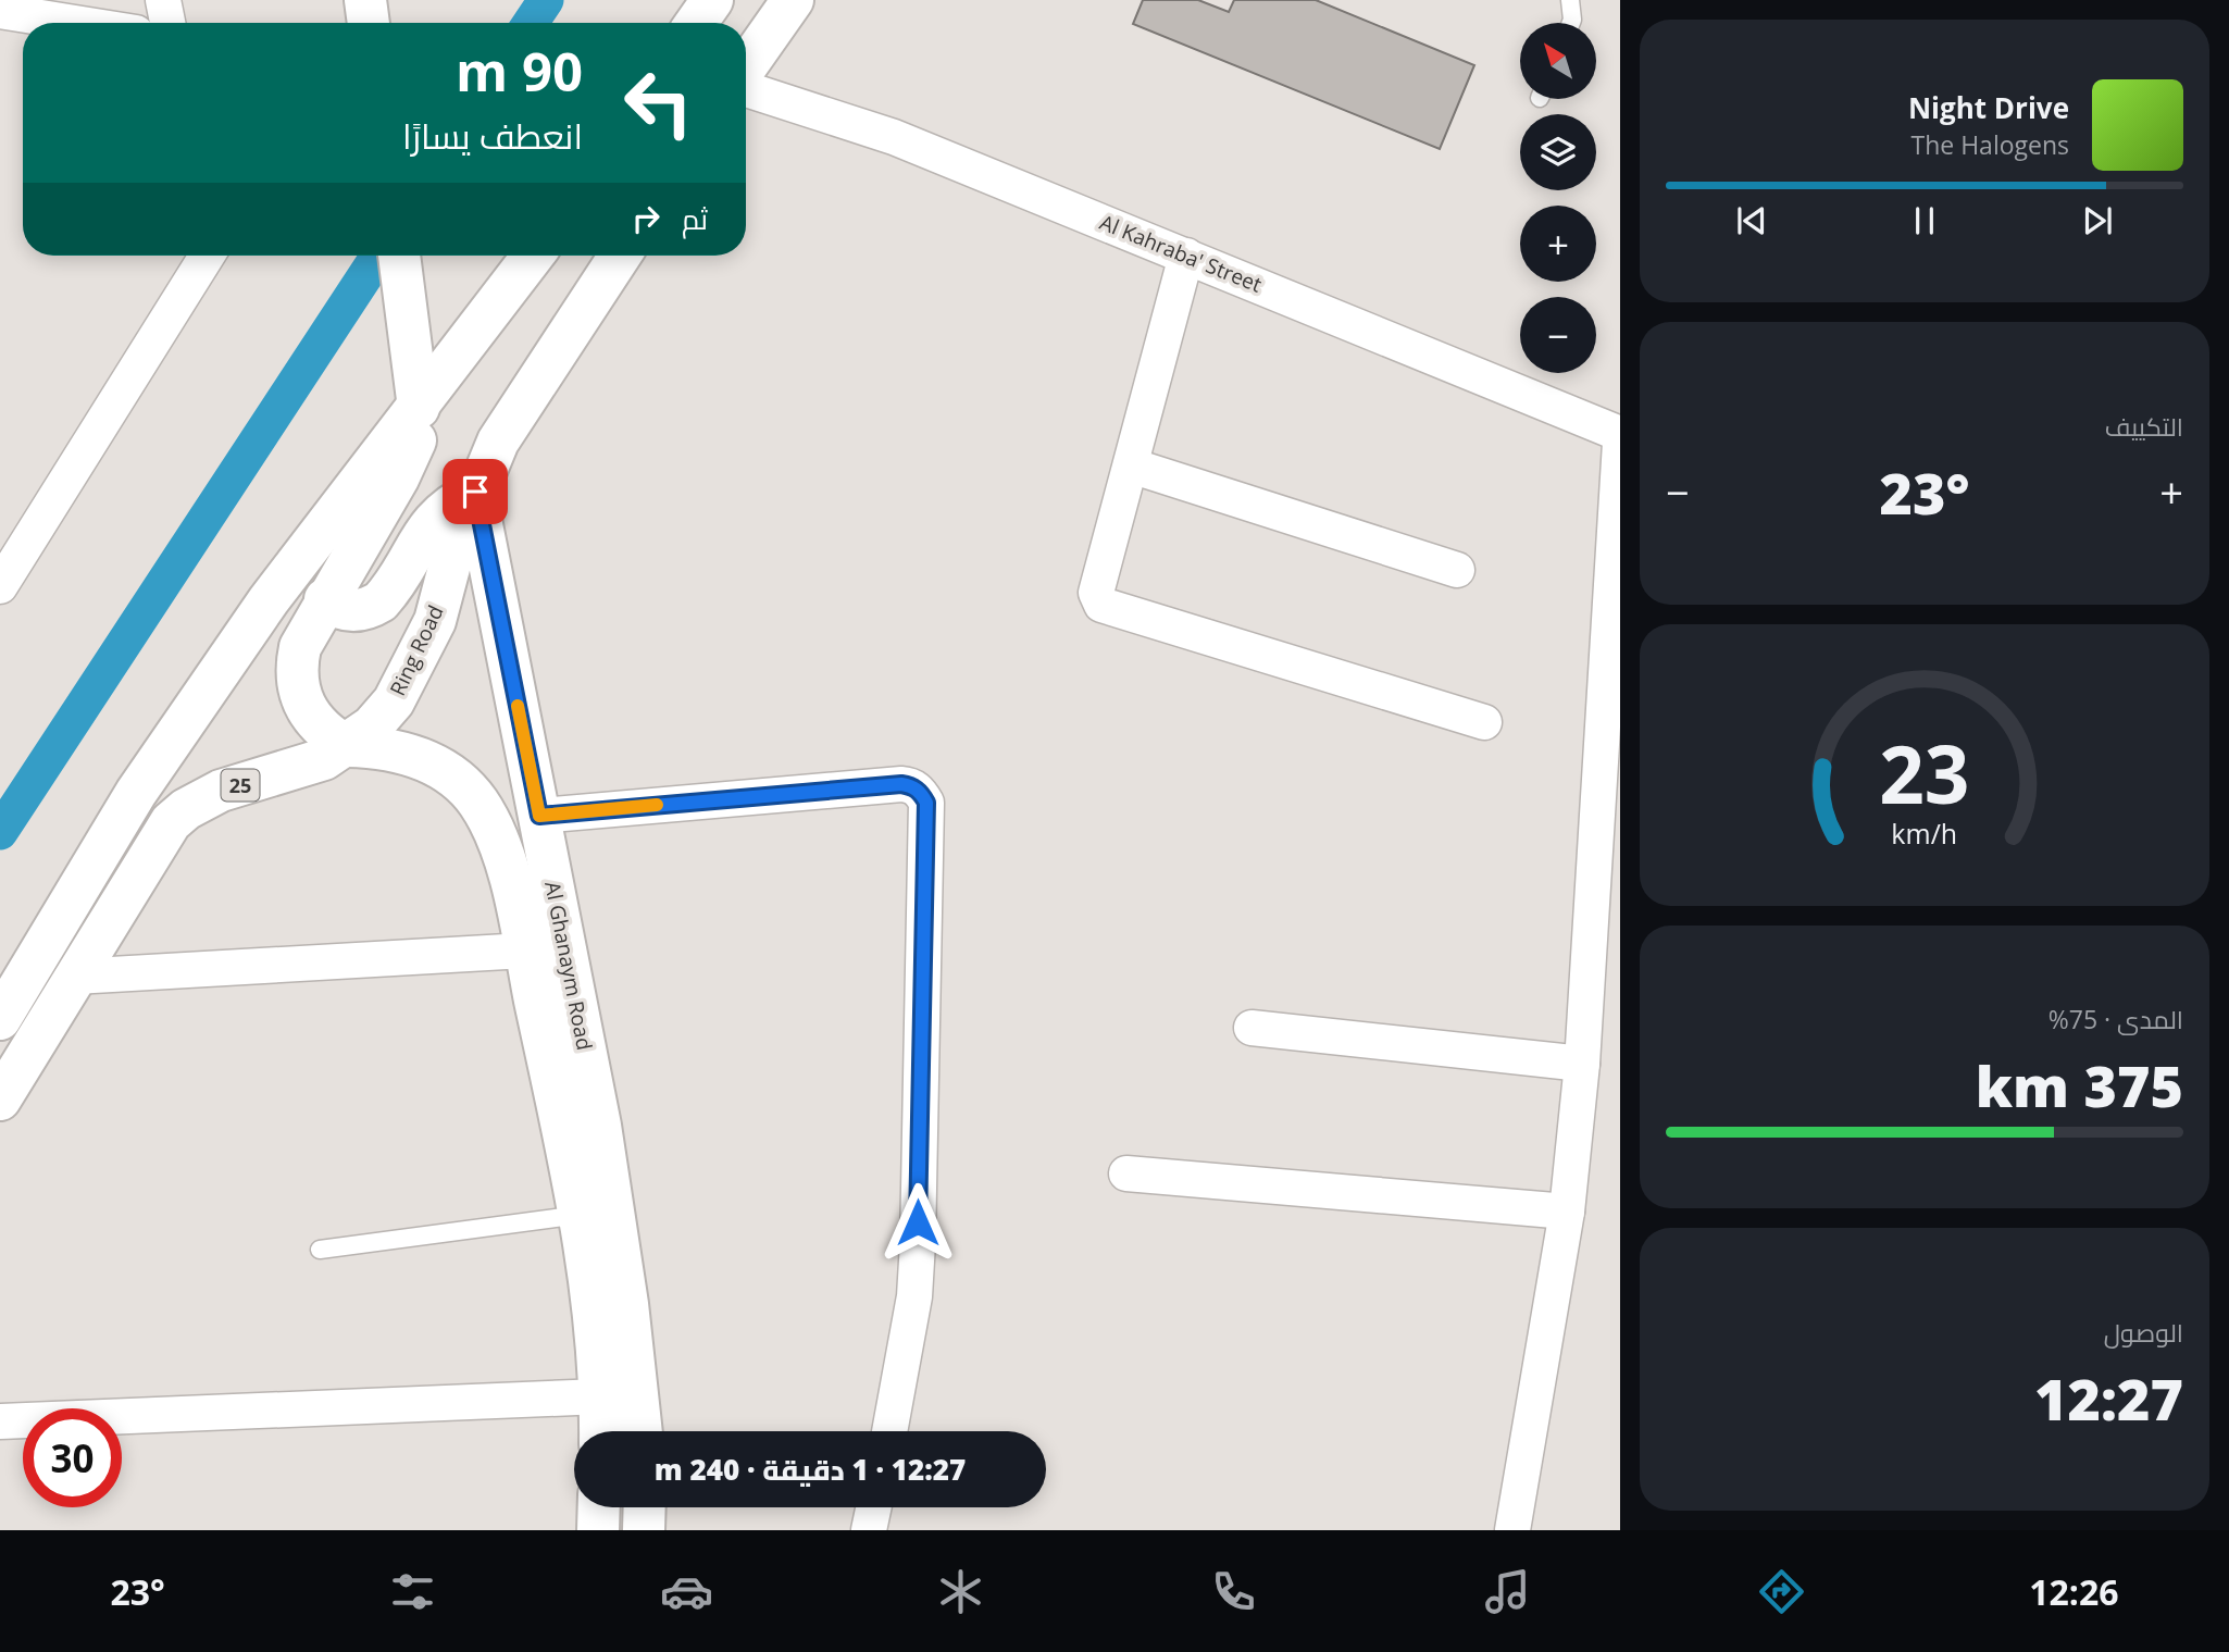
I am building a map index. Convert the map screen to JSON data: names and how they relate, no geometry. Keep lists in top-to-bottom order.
{
  "streets": {
    "main road": ["Ring Road", "25", "Al Ghanaym Road"],
    "street": ["Al Kahraba' Street"]
  },
  "crossings": [
    ["Ring Road", "Al Ghanaym Road"]
  ],
  "north": "top left",
  "page": {
    "map_buttons": ["+", "−"],
    "turn": ["90 m", "انعطف يسارًا"],
    "song": ["Night Drive", "The Halogens"],
    "then": "ثم",
    "tile": [
      "التكييف",
      ["المدى · 75%", "375 km"],
      ["الوصول", "12:27"]
    ],
    "heat": ["−", "23°", "+"],
    "limit": "30",
    "trip": "12:27 · 1 دقيقة · 240 m",
    "tabs": ["12:26", "23°"],
    "gauge": ["23", "km/h"]
  }
}
